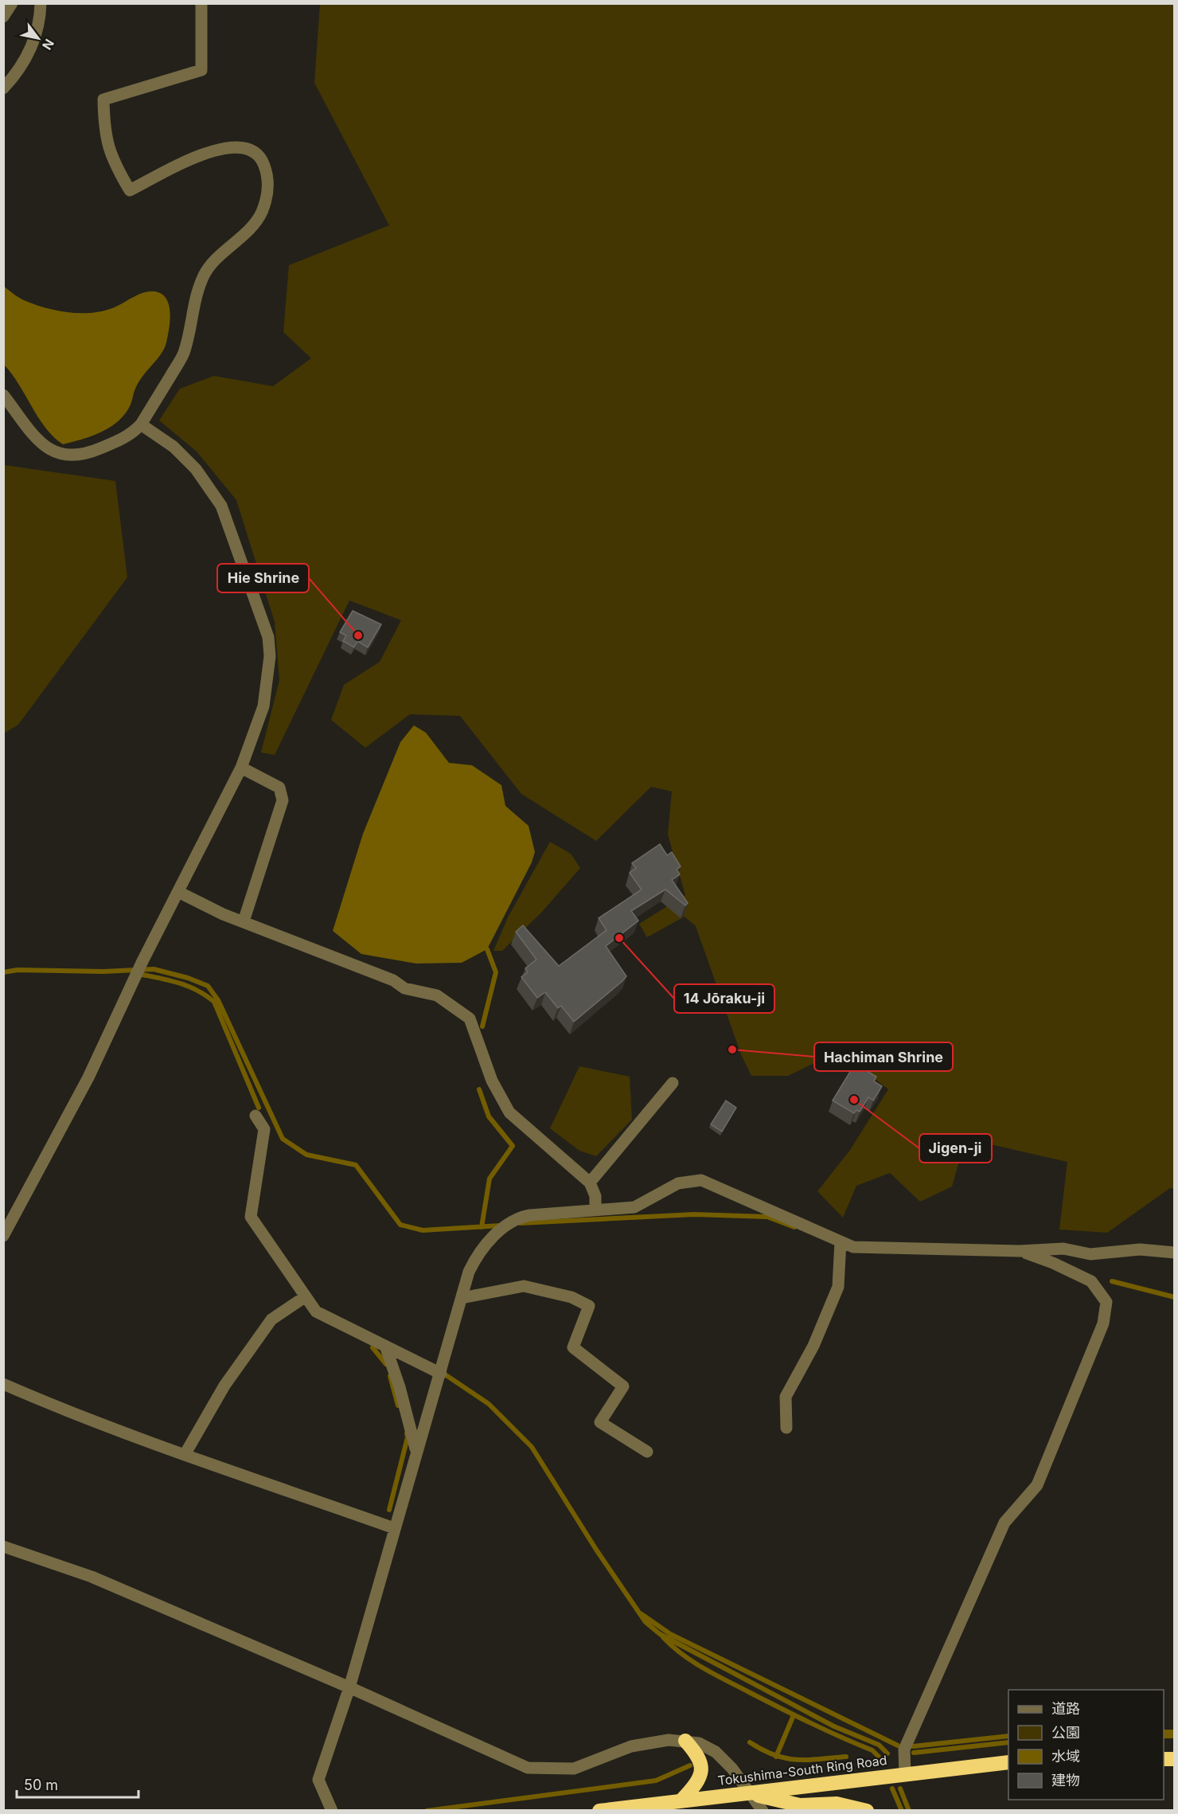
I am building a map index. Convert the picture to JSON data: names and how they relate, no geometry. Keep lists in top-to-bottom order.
{
  "streets": {
    "highway": ["Tokushima-South Ring Road"]
  },
  "places": [
    "Hie Shrine",
    "14 Jōraku-ji",
    "Hachiman Shrine",
    "Jigen-ji"
  ],
  "legend": [
    "道路",
    "公園",
    "水域",
    "建物"
  ],
  "scale_bar": "50 m",
  "north": "bottom right"
}
